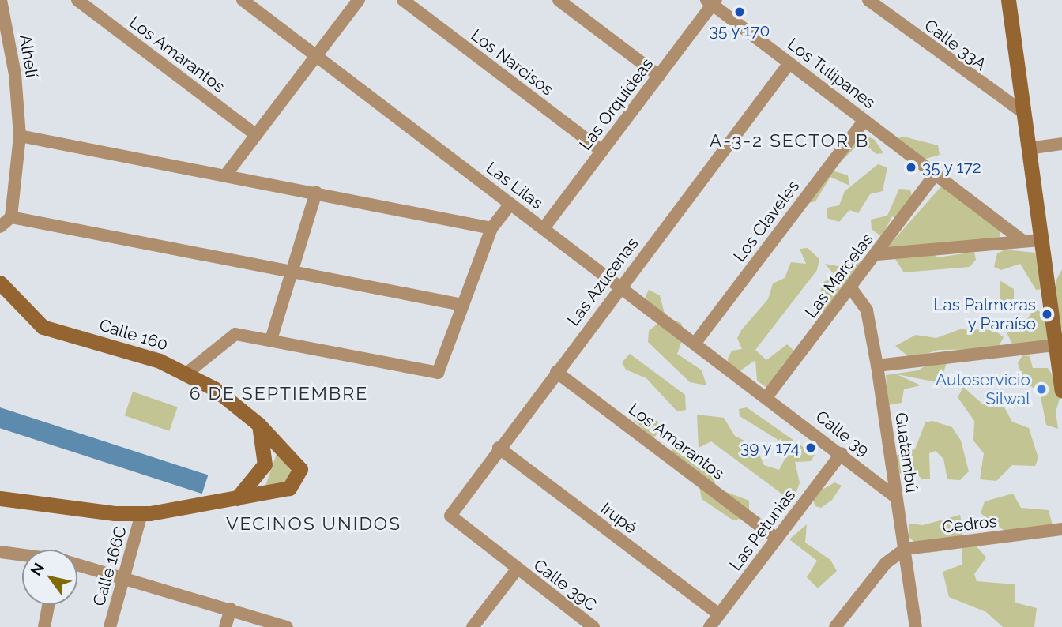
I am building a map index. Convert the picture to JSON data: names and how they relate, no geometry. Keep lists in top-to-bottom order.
{
  "streets": {
    "main road": ["Calle 160"],
    "street": [
      "Calle 33A",
      "Los Amarantos",
      "Alhelí",
      "Los Narcisos",
      "Los Tulipanes",
      "Las Orquídeas",
      "Las Lilas",
      "Los Claveles",
      "Las Marcelas",
      "Las Azucenas",
      "Calle 39",
      "Guatambú",
      "Irupé",
      "Cedros",
      "Las Petunias",
      "Calle 166C",
      "Calle 39C"
    ]
  },
  "crossings": [
    ["Los Amarantos", "Las Azucenas"],
    ["Los Amarantos", "Las Petunias"],
    ["Los Narcisos", "Las Orquídeas"],
    ["Los Tulipanes", "Las Orquídeas"],
    ["Los Tulipanes", "Los Claveles"],
    ["Los Tulipanes", "Las Marcelas"],
    ["Los Tulipanes", "Las Azucenas"],
    ["Las Orquídeas", "Las Lilas"],
    ["Las Lilas", "Los Claveles"],
    ["Las Lilas", "Las Marcelas"],
    ["Las Lilas", "Las Azucenas"],
    ["Las Lilas", "Calle 39"],
    ["Las Marcelas", "Calle 39"],
    ["Las Marcelas", "Guatambú"],
    ["Las Azucenas", "Irupé"],
    ["Las Azucenas", "Calle 39C"],
    ["Calle 160", "Calle 166C"],
    ["Calle 39", "Guatambú"],
    ["Calle 39", "Las Petunias"],
    ["Guatambú", "Cedros"],
    ["Irupé", "Las Petunias"]
  ],
  "districts": ["A-3-2 SECTOR B", "6 DE SEPTIEMBRE", "VECINOS UNIDOS"],
  "places": [
    "35 y 170",
    "35 y 172",
    "Las Palmeras y Paraíso",
    "Autoservicio Silwal",
    "39 y 174"
  ],
  "north": "top left"
}
